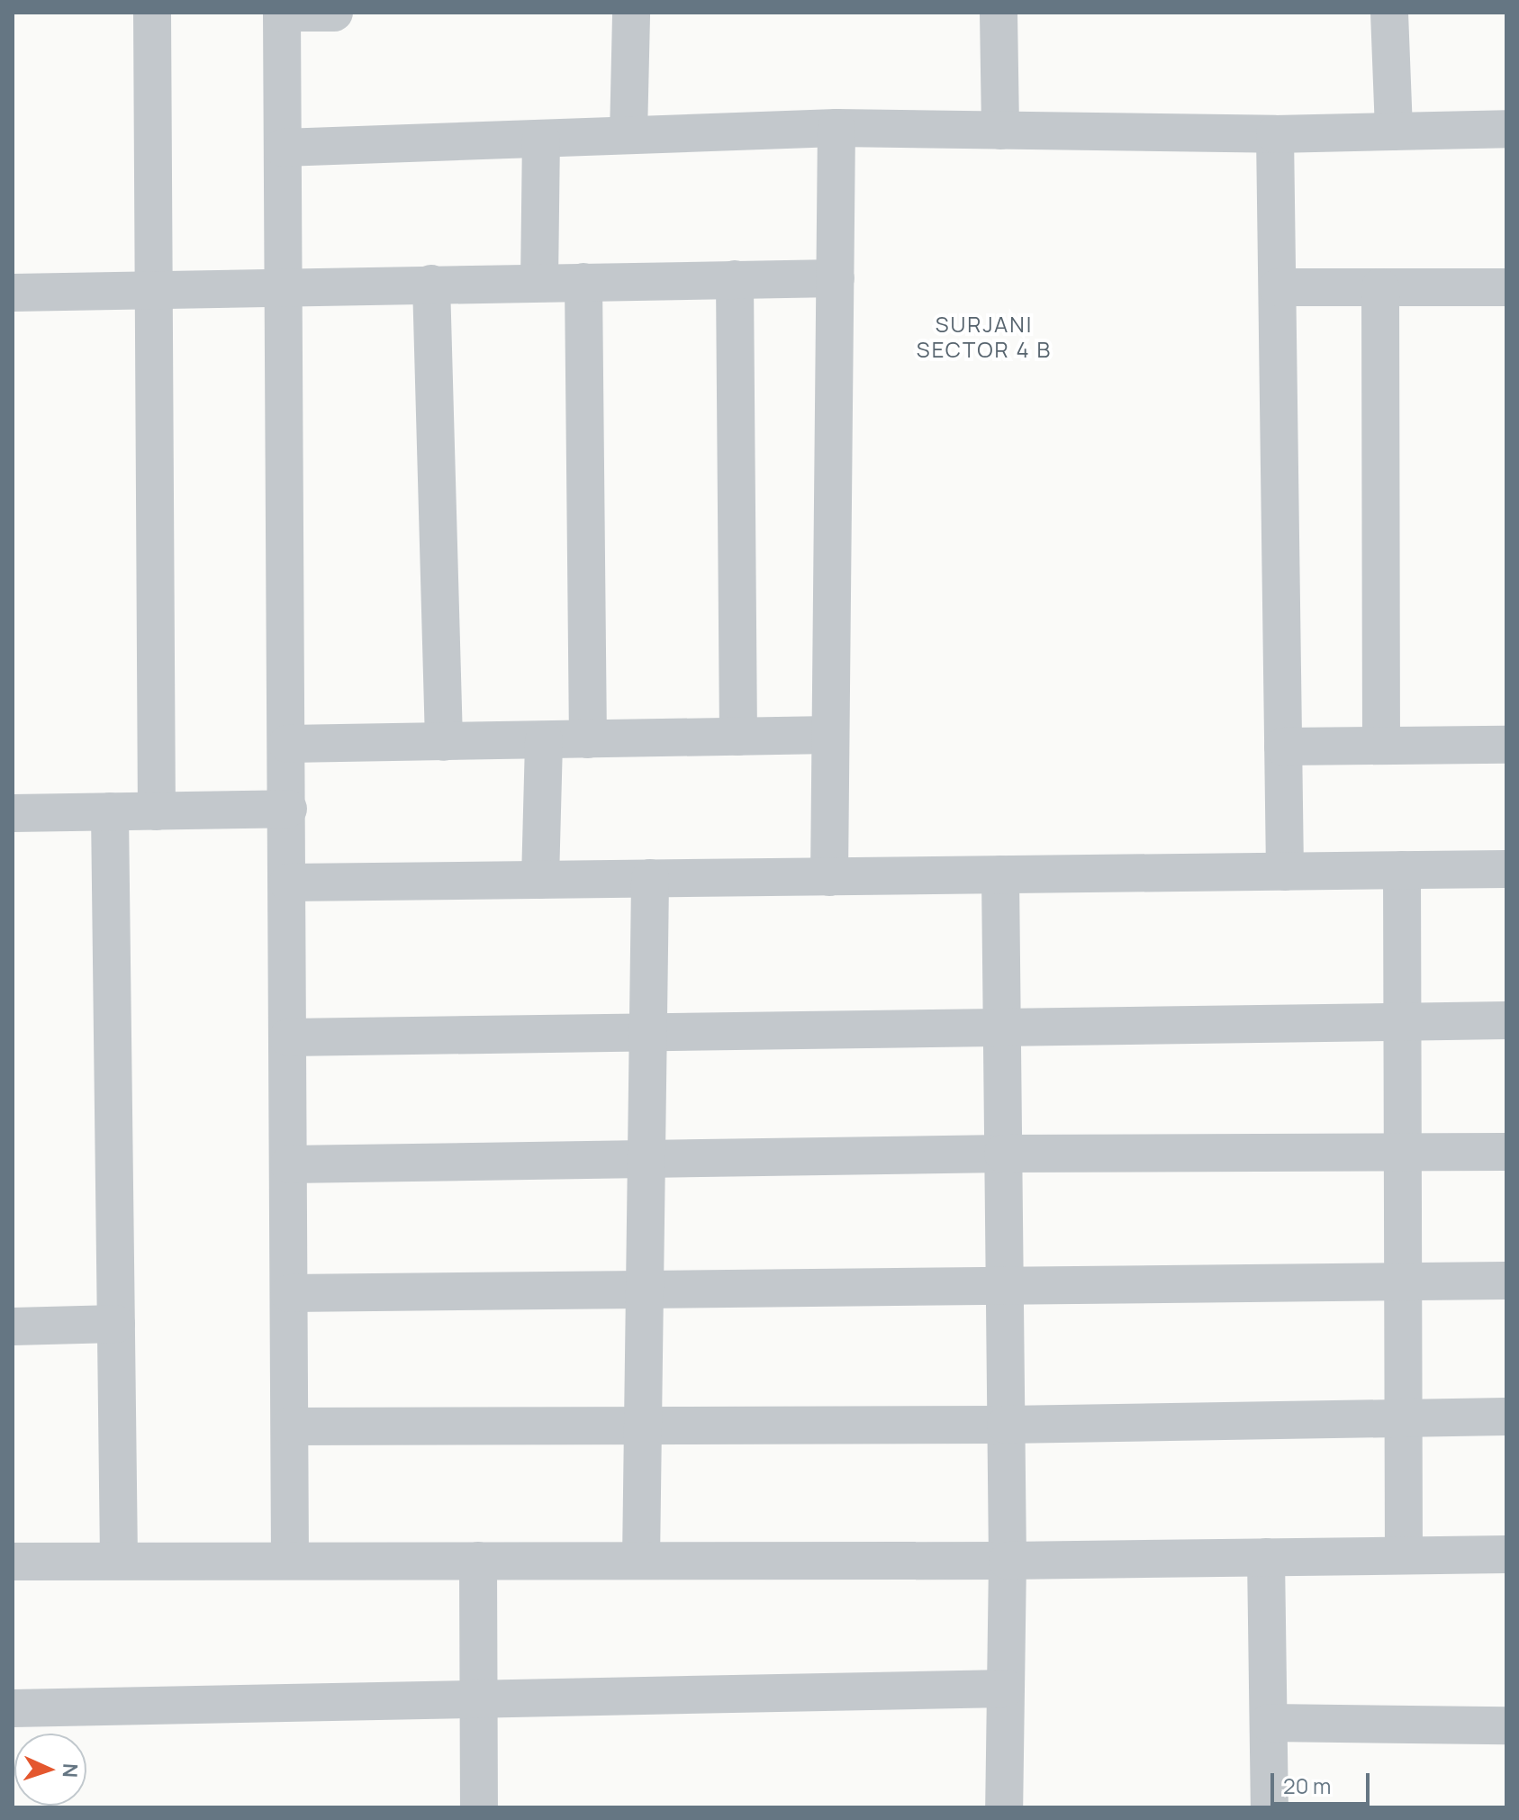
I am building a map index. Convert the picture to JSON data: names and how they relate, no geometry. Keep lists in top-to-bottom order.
{
  "districts": ["SURJANI SECTOR 4 B"],
  "scale_bar": "20 m",
  "north": "right"
}
